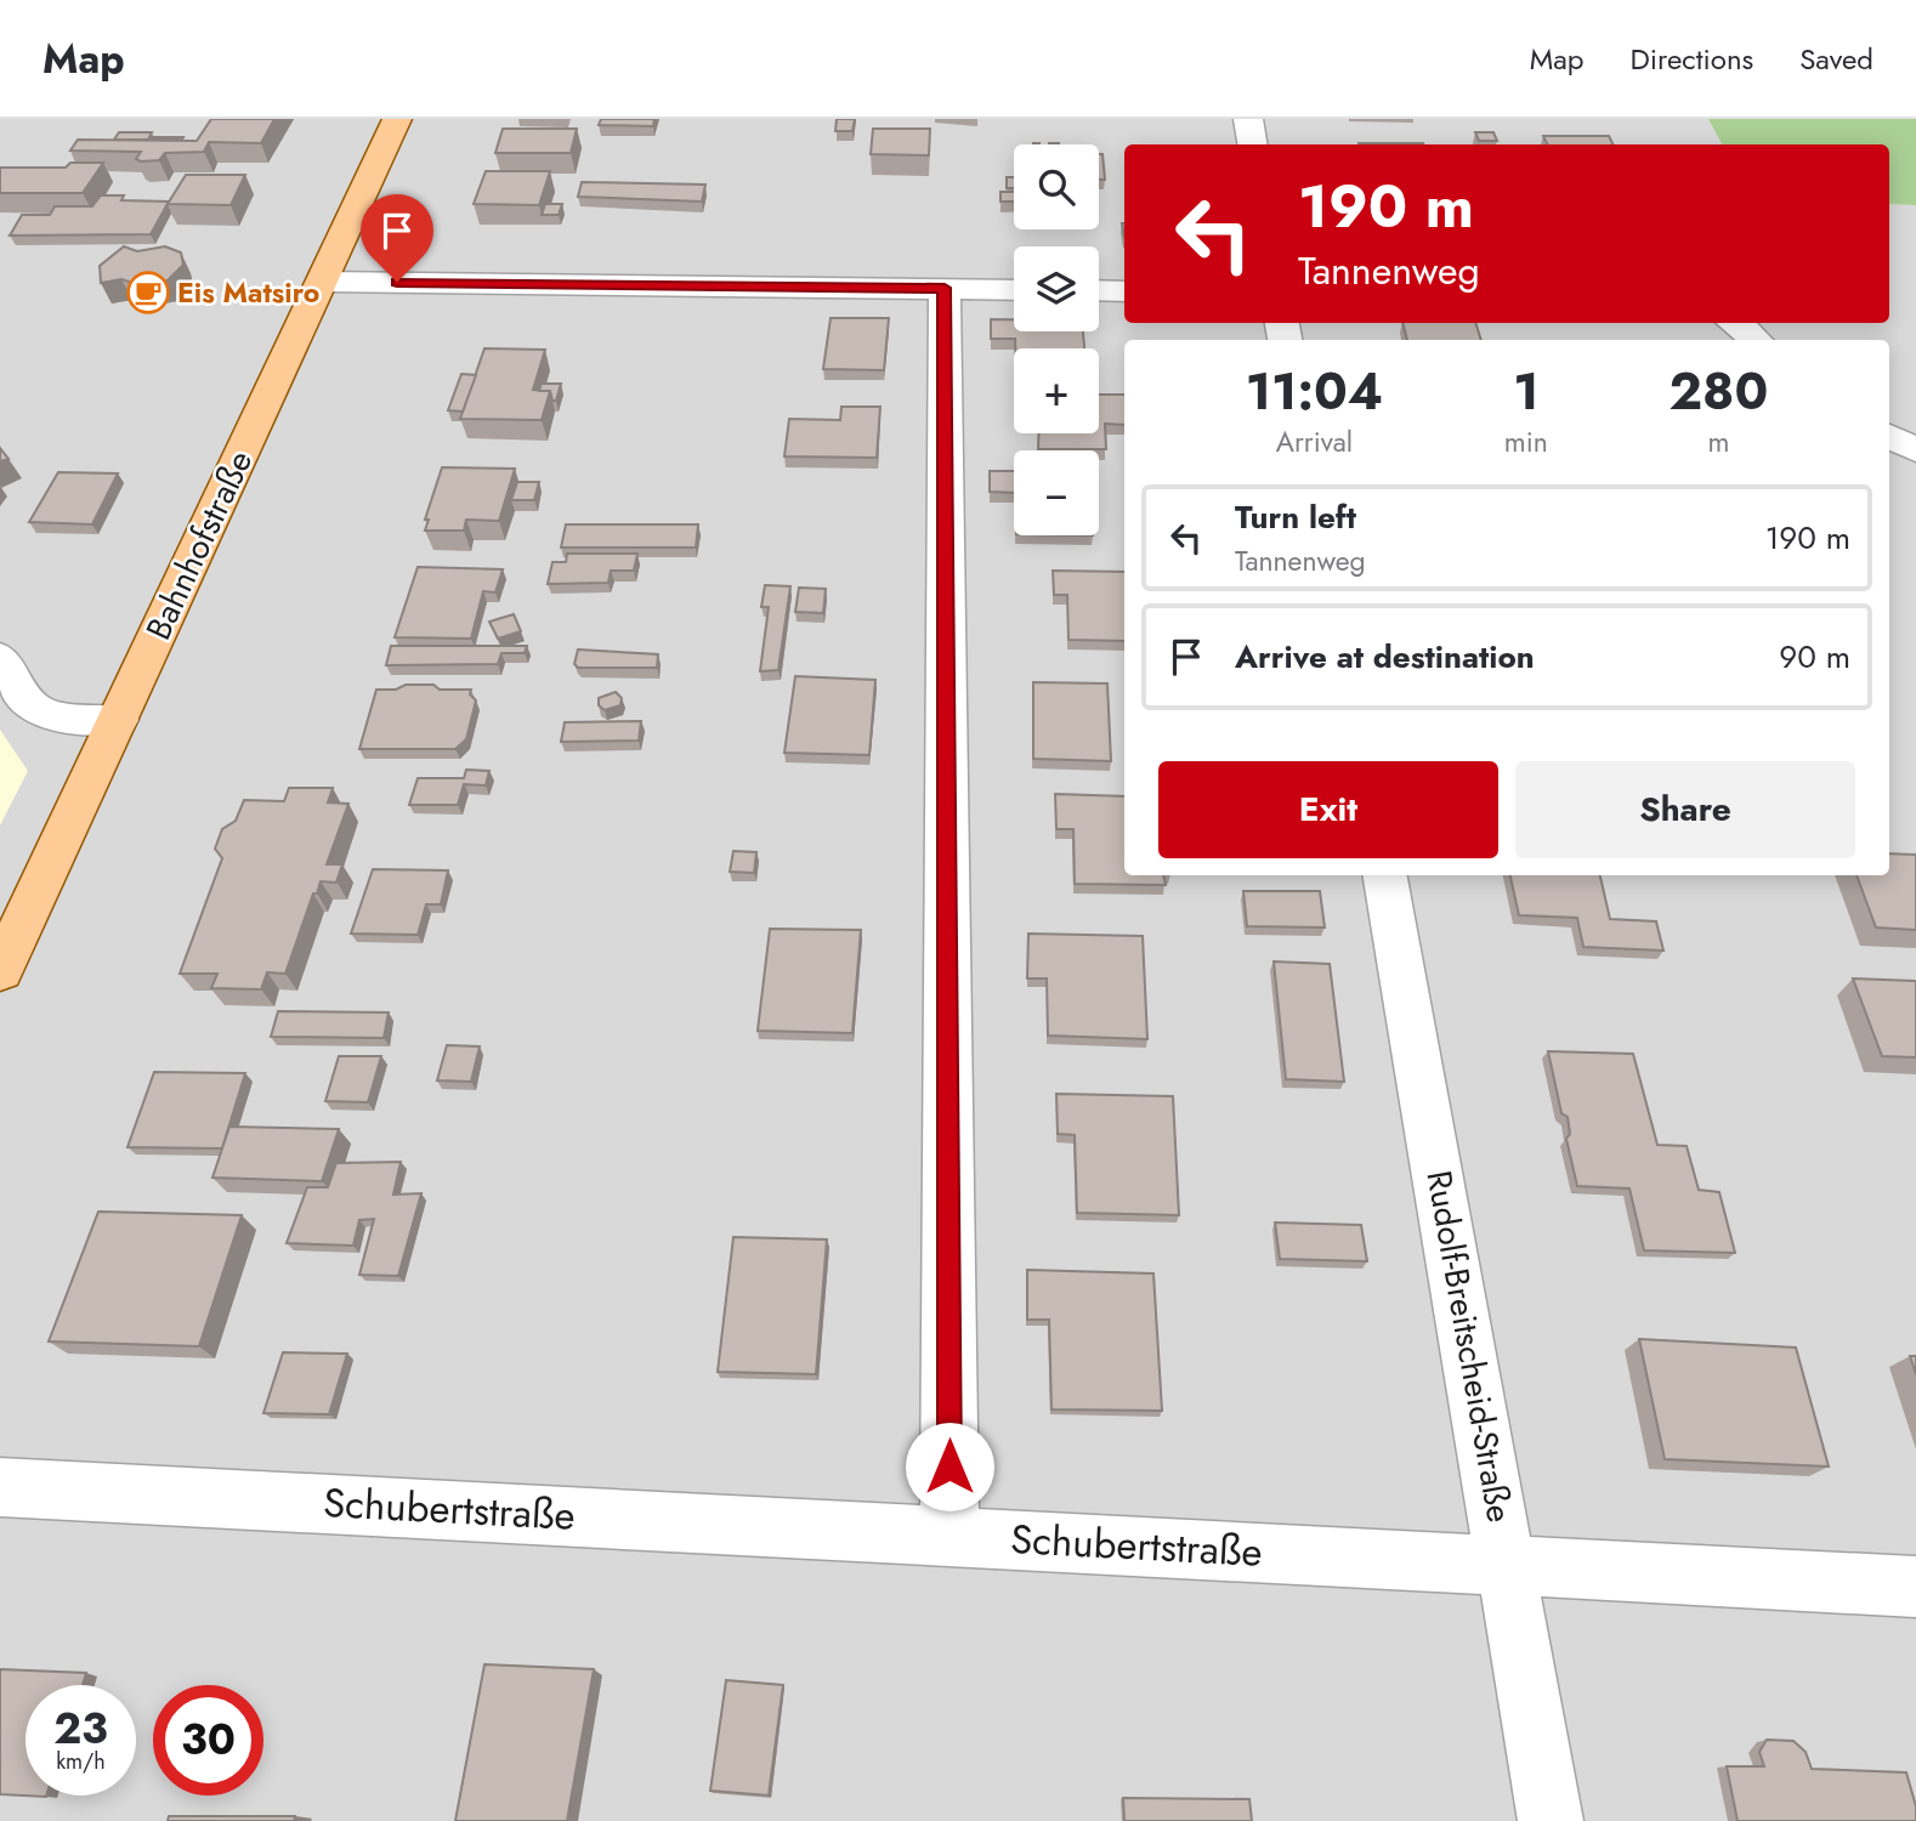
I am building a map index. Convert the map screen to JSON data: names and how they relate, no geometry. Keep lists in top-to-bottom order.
{
  "streets": {
    "main road": ["Bahnhofstraße"],
    "street": ["Rudolf-Breitscheid-Straße", "Schubertstraße"]
  },
  "crossings": [
    ["Rudolf-Breitscheid-Straße", "Schubertstraße"]
  ],
  "places": {
    "cafe": ["Eis Matsiro"]
  },
  "page": {
    "header": "Map",
    "nav": ["Map", "Directions", "Saved"],
    "map_buttons": ["+", "−"],
    "turn": ["190 m", "Tannenweg"],
    "eta": [
      "11:04",
      "Arrival",
      "1",
      "min",
      "280",
      "m"
    ],
    "list": [
      {
        "name": "Turn left",
        "note": "Tannenweg",
        "value": "190 m"
      },
      {
        "name": "Arrive at destination",
        "value": "90 m"
      }
    ],
    "buttons": ["Exit", "Share"],
    "speed": "23 km/h",
    "limit": "30"
  }
}
